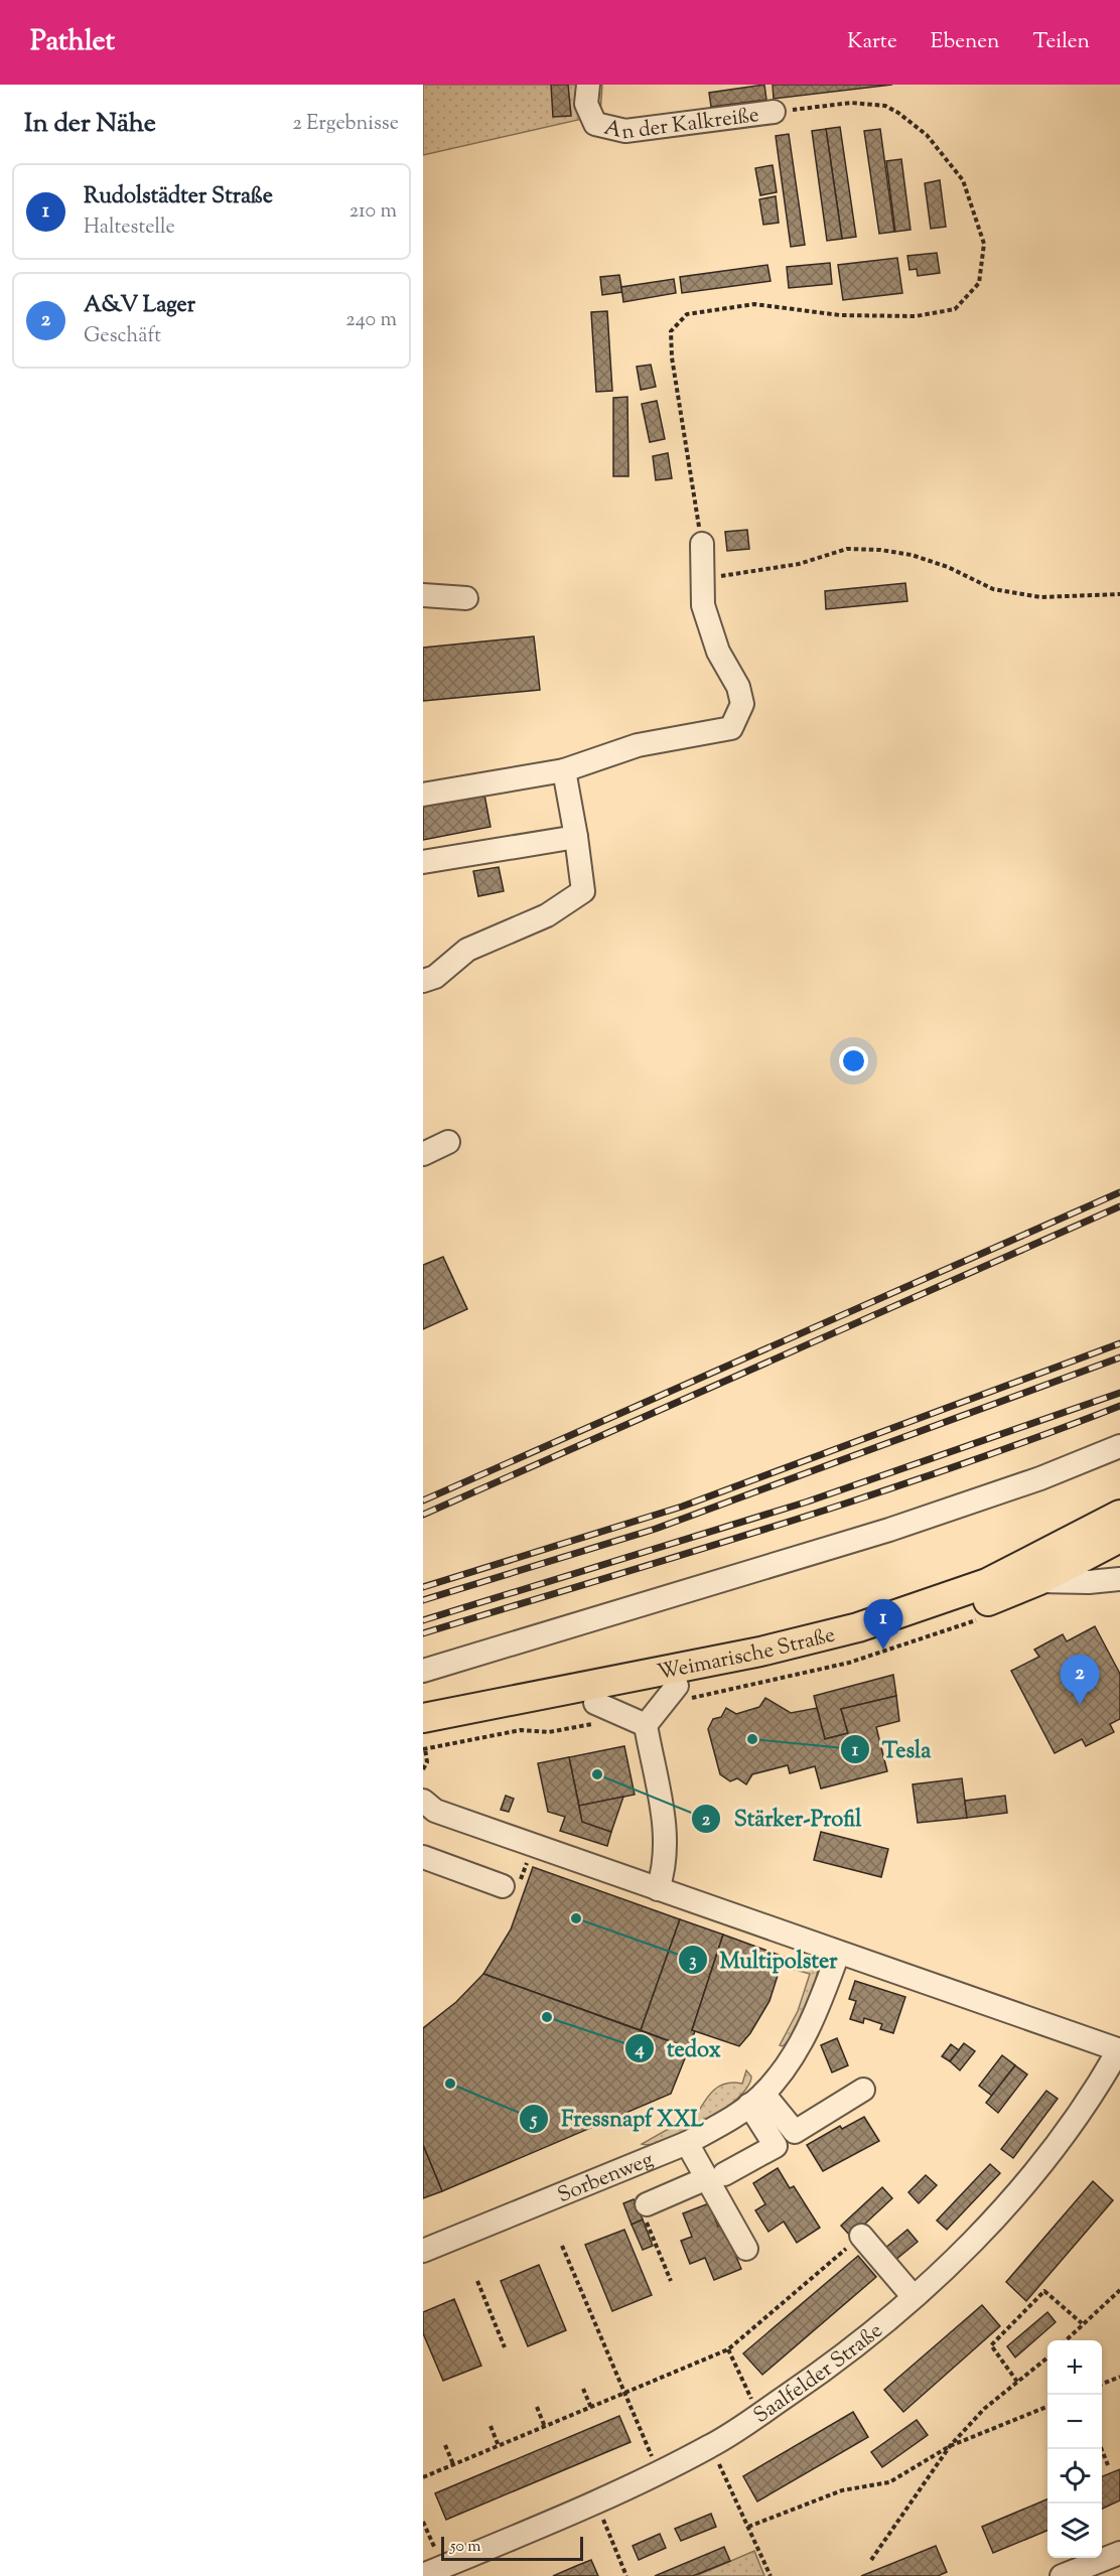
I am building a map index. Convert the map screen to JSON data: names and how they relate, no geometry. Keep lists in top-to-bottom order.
{
  "streets": {
    "main road": ["Weimarische Straße"],
    "street": ["An der Kalkreiße", "Sorbenweg", "Saalfelder Straße"]
  },
  "places": [
    "Tesla",
    "Stärker-Profil",
    "Multipolster",
    "tedox",
    "Fressnapf XXL"
  ],
  "scale_bar": "50 m",
  "page": {
    "header": "Pathlet",
    "nav": ["Karte", "Ebenen", "Teilen"],
    "heading": ["In der Nähe", "2 Ergebnisse"],
    "list": [
      {
        "mark": "1",
        "name": "Rudolstädter Straße",
        "note": "Haltestelle",
        "value": "210 m"
      },
      {
        "mark": "2",
        "name": "A&V Lager",
        "note": "Geschäft",
        "value": "240 m"
      }
    ],
    "pins": ["1", "2"],
    "map_buttons": ["+", "−"],
    "scale": "50 m"
  }
}
